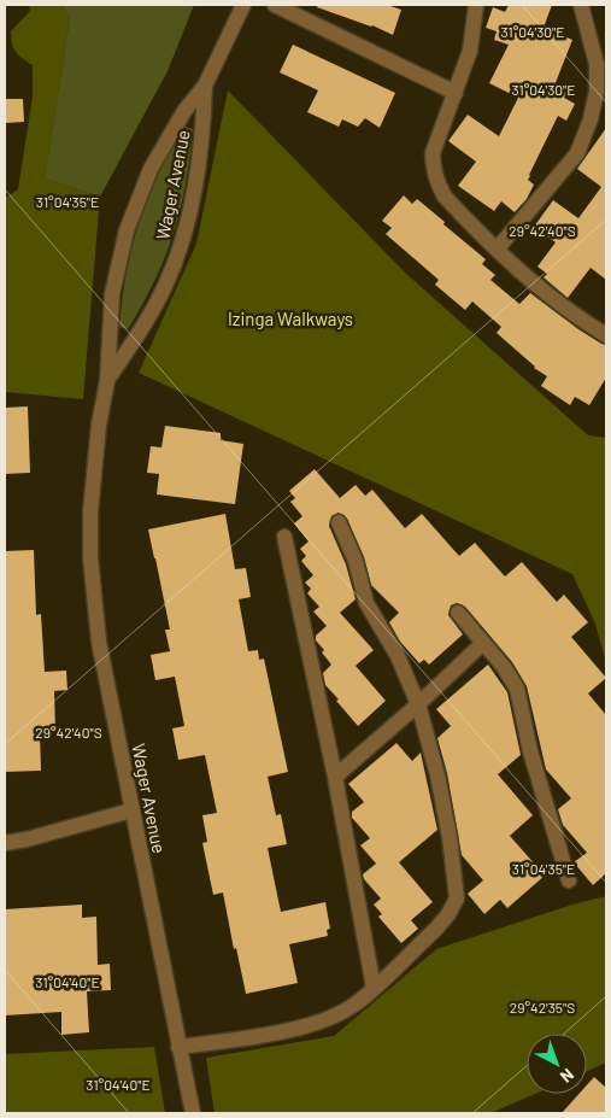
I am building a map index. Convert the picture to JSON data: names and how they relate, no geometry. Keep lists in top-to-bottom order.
{
  "streets": {
    "street": ["Wager Avenue"]
  },
  "parks": ["Izinga Walkways"],
  "north": "bottom right",
  "coordinates": [
    "31°04'30\"E",
    "31°04'35\"E",
    "29°42'40\"S",
    "31°04'40\"E",
    "29°42'35\"S"
  ]
}
